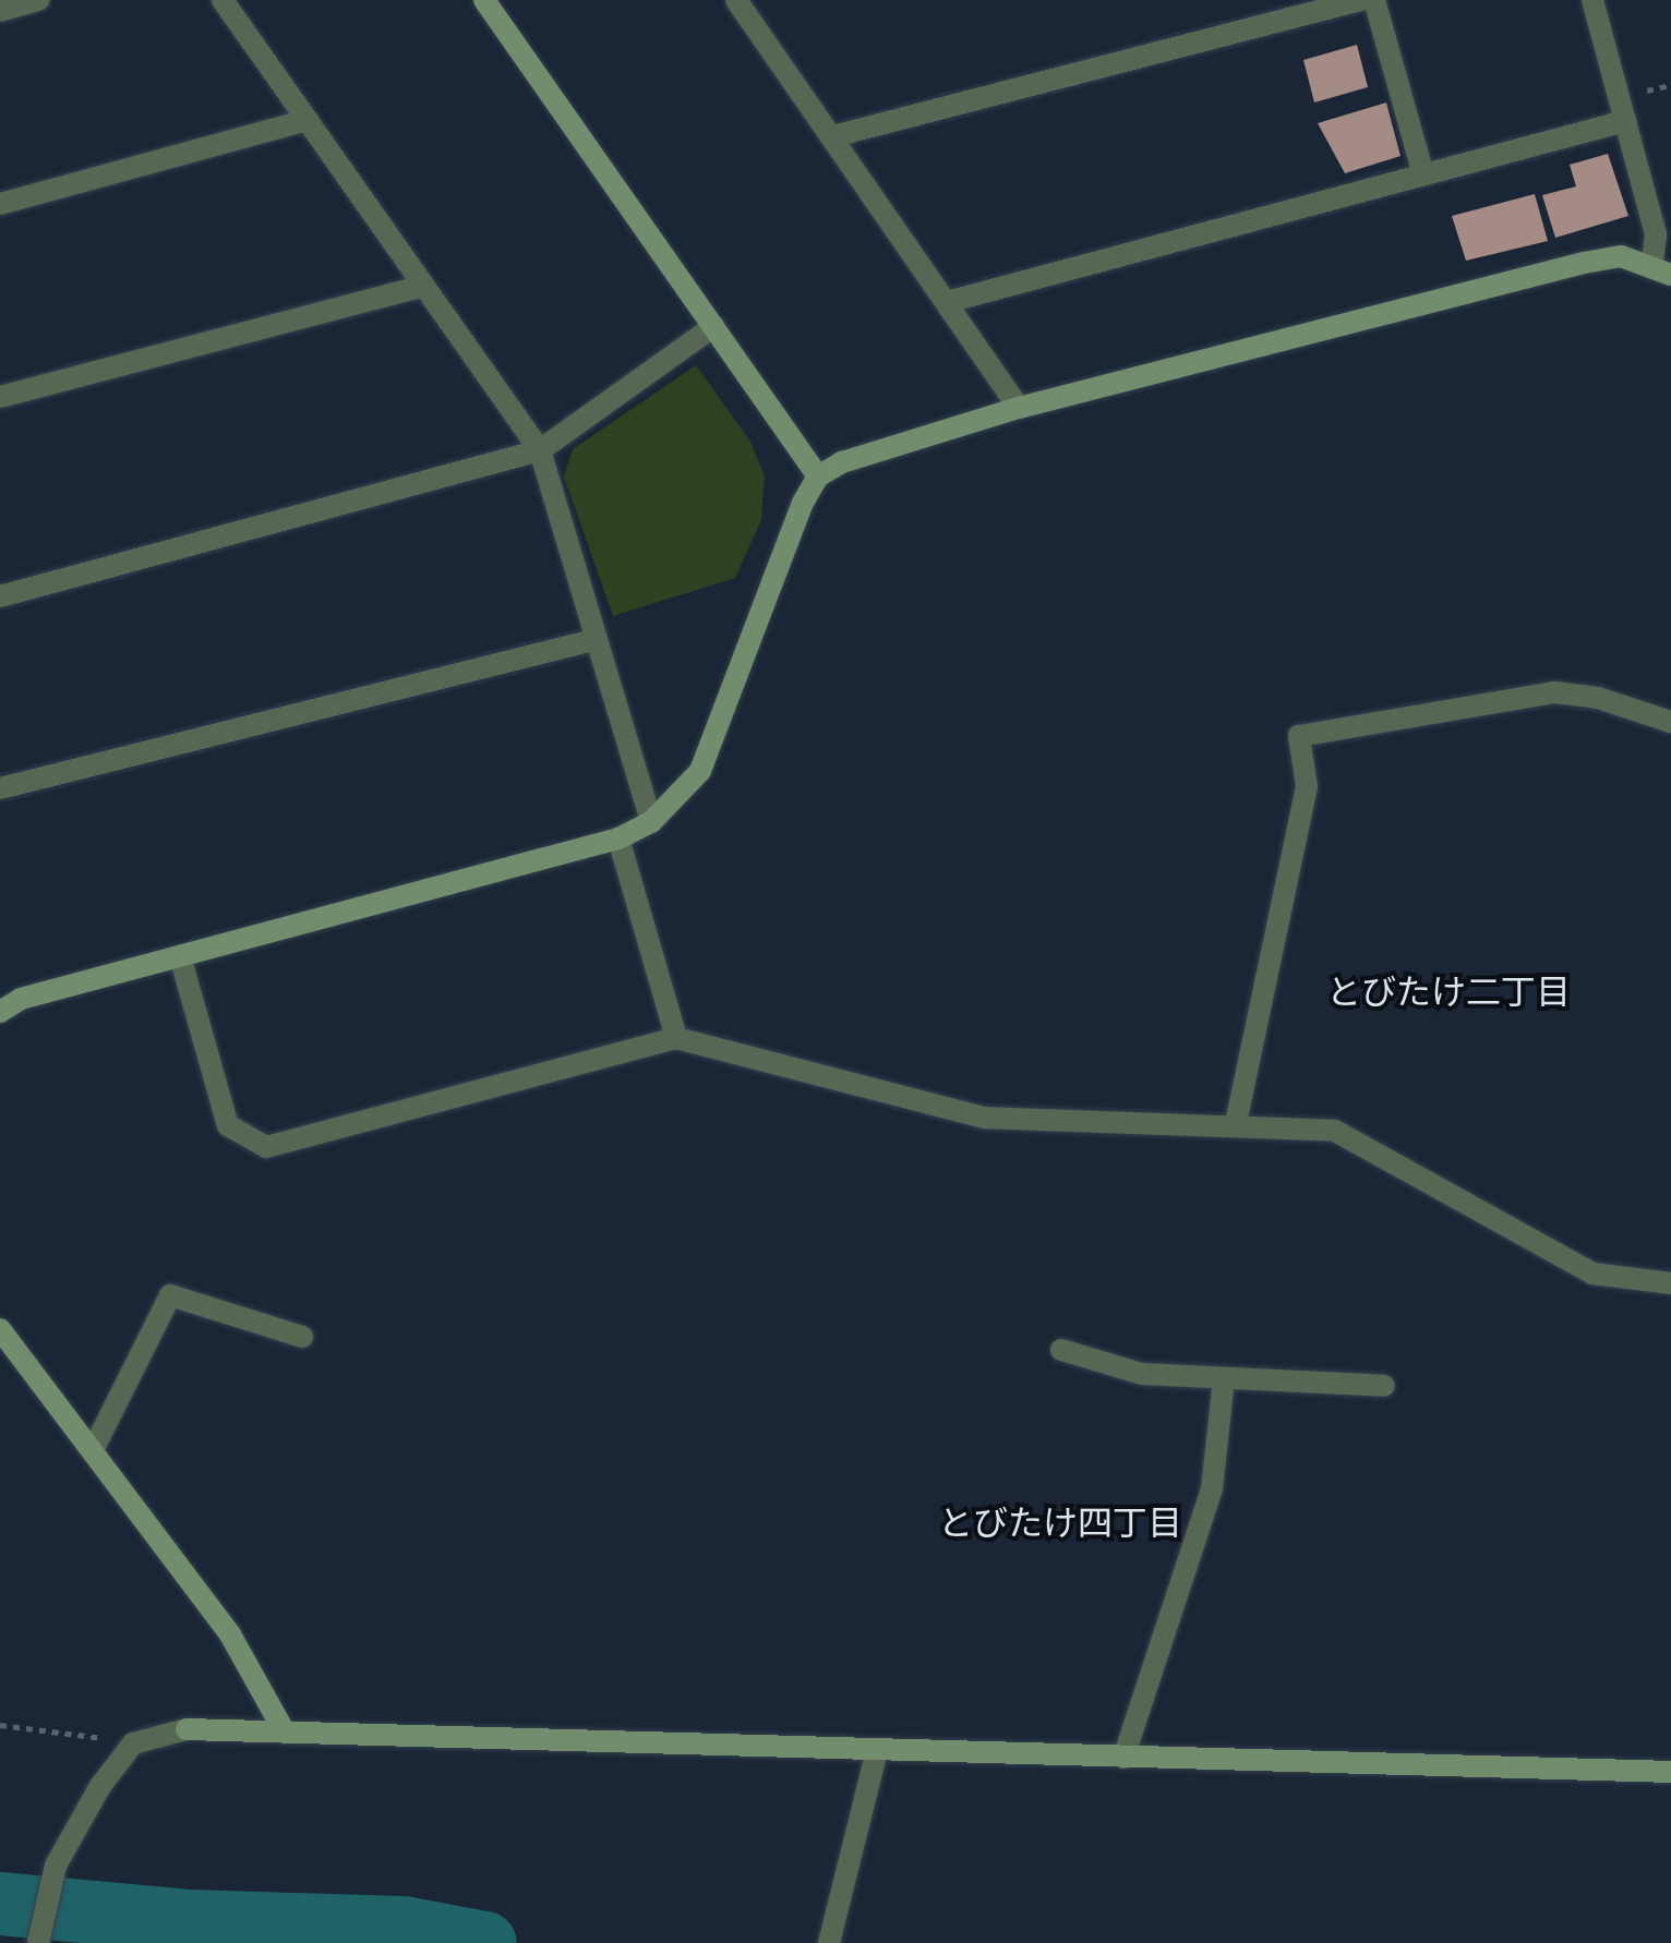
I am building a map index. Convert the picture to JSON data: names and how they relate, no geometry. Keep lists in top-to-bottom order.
{
  "districts": ["とびたけ二丁目", "とびたけ四丁目"]
}
